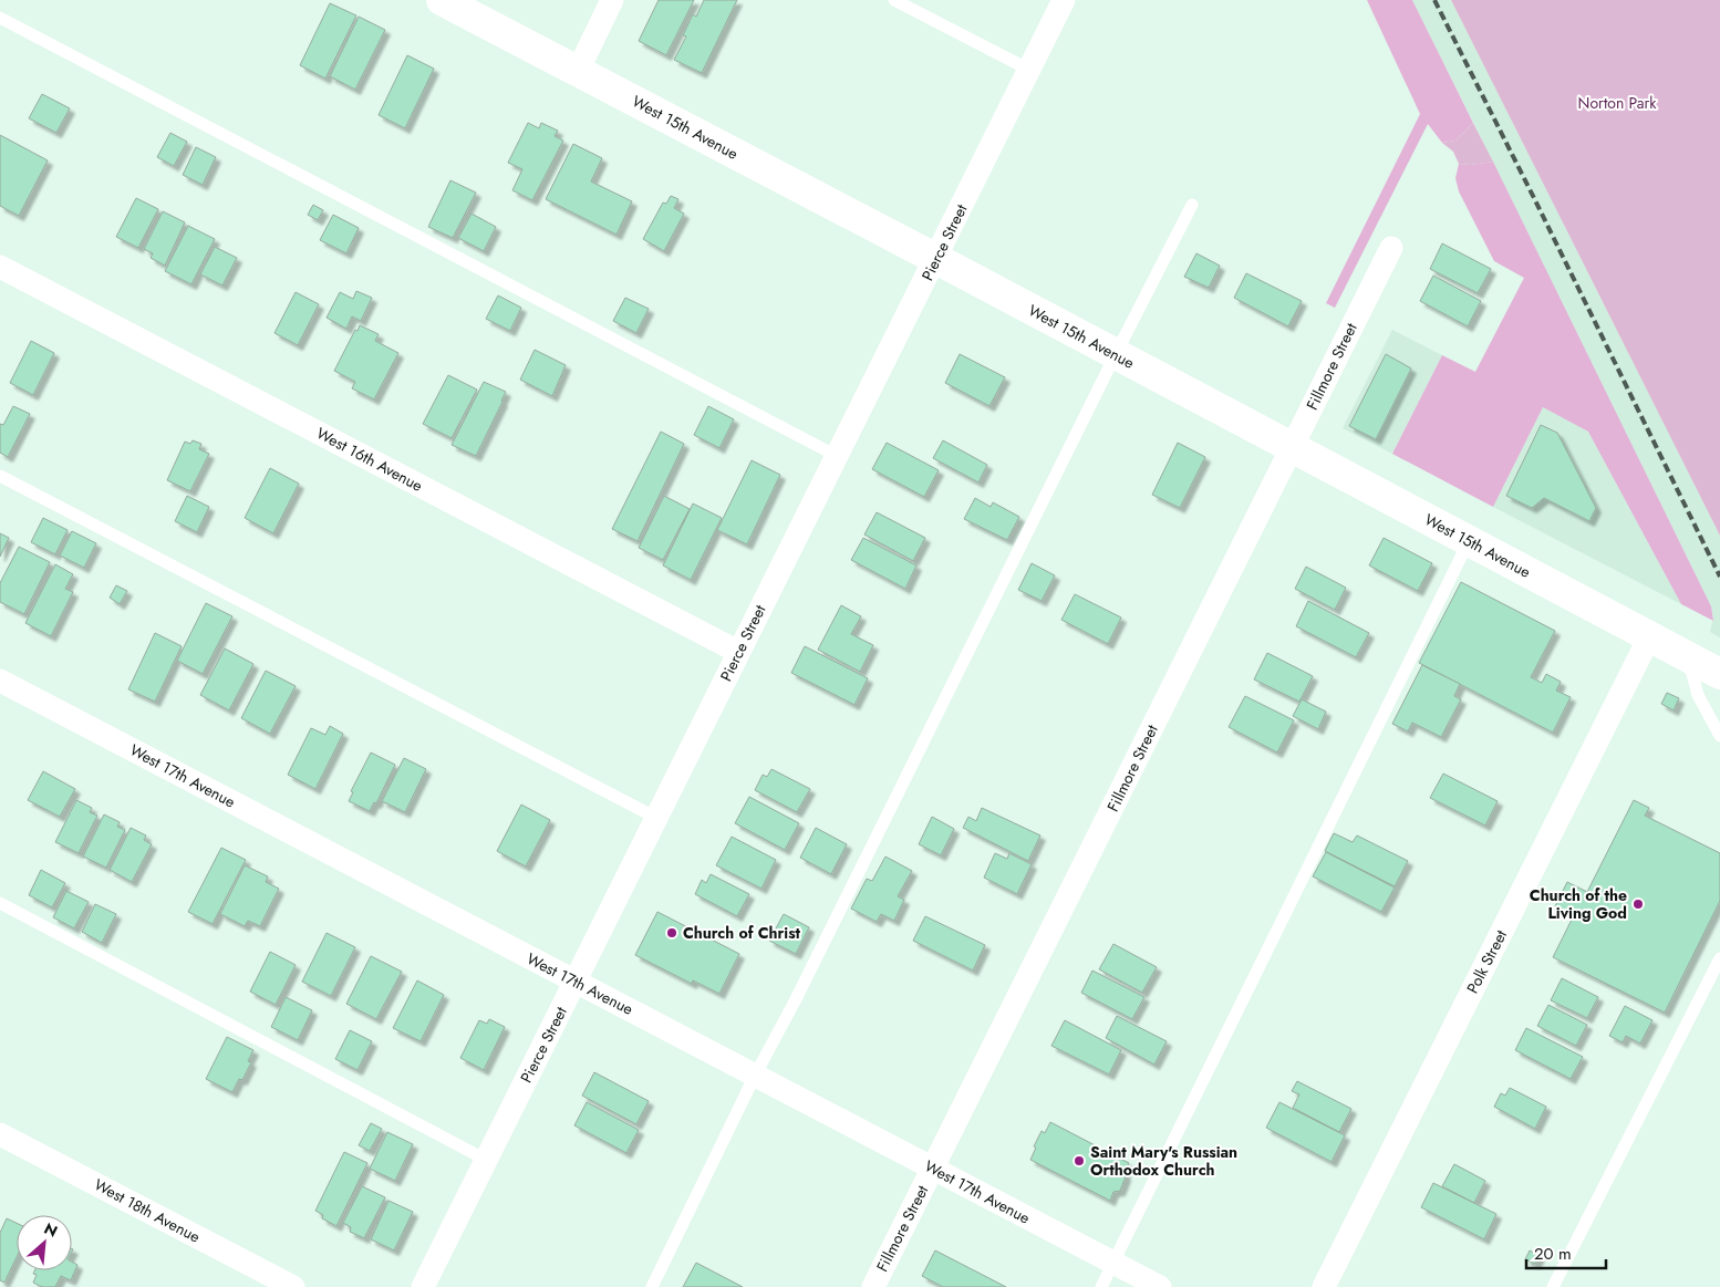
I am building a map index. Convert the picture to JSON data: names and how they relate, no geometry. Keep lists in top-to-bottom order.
{
  "streets": {
    "main road": ["West 15th Avenue"],
    "street": [
      "Pierce Street",
      "Fillmore Street",
      "West 16th Avenue",
      "West 17th Avenue",
      "Polk Street",
      "West 18th Avenue"
    ]
  },
  "crossings": [
    ["West 15th Avenue", "Pierce Street"],
    ["West 15th Avenue", "Fillmore Street"],
    ["West 15th Avenue", "Polk Street"],
    ["Pierce Street", "West 16th Avenue"],
    ["Pierce Street", "West 17th Avenue"],
    ["Fillmore Street", "West 17th Avenue"]
  ],
  "parks": ["Norton Park"],
  "places": ["Church of the Living God", "Church of Christ", "Saint Mary's Russian Orthodox Church"],
  "scale_bar": "20 m",
  "north": "top right"
}
